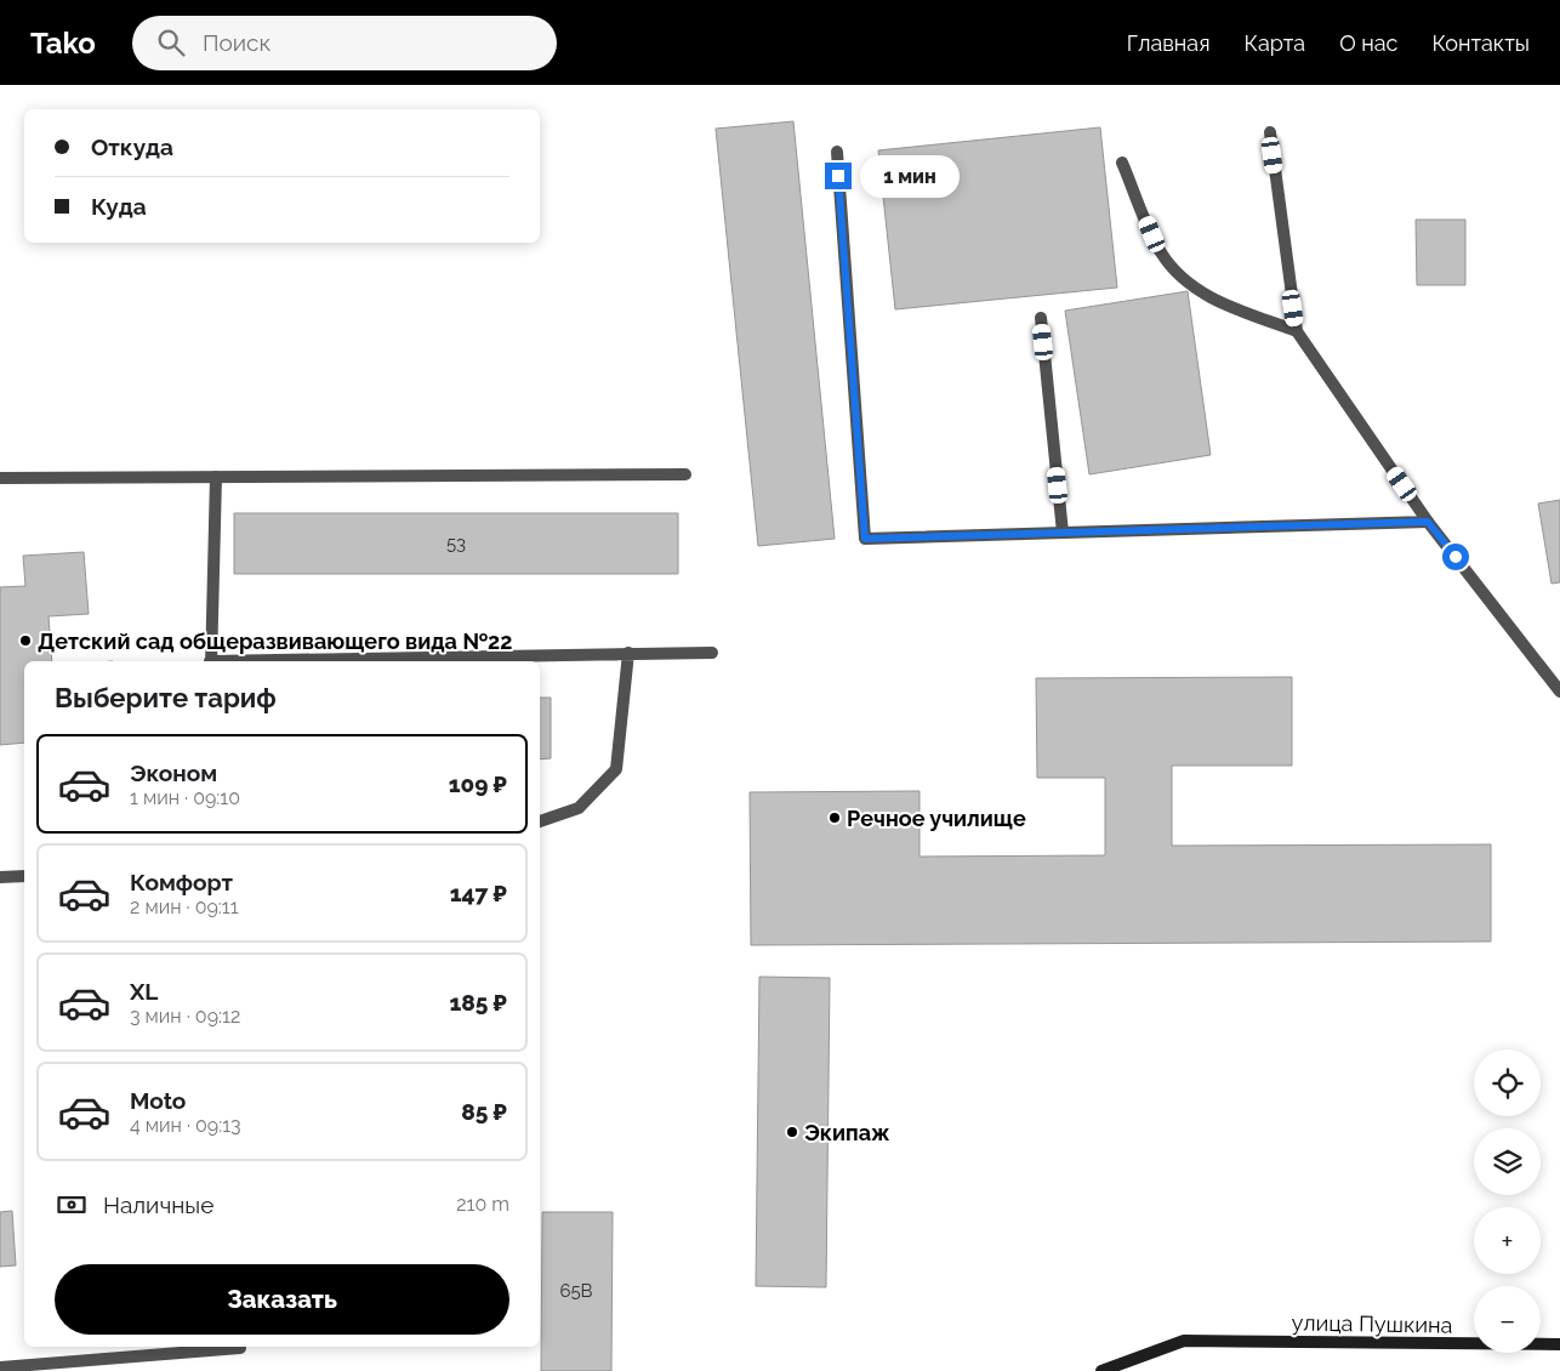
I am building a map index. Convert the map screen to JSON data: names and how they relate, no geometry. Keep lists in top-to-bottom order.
{
  "streets": {
    "main road": ["улица Пушкина"]
  },
  "places": ["Детский сад общеразвивающего вида №22", "Речное училище", "Экипаж"],
  "house_numbers": ["53", "65В"],
  "page": {
    "header": "Tako",
    "search": "Поиск",
    "nav": [
      "Главная",
      "Карта",
      "О нас",
      "Контакты"
    ],
    "banner": ["Откуда", "Куда"],
    "bubble": "1 мин",
    "heading": "Выберите тариф",
    "list": [
      {
        "name": "Эконом",
        "note": "1 мин · 09:10",
        "value": "109 ₽"
      },
      {
        "name": "Комфорт",
        "note": "2 мин · 09:11",
        "value": "147 ₽"
      },
      {
        "name": "XL",
        "note": "3 мин · 09:12",
        "value": "185 ₽"
      },
      {
        "name": "Moto",
        "note": "4 мин · 09:13",
        "value": "85 ₽"
      }
    ],
    "map_buttons": ["+", "−"],
    "pay": ["Наличные", "210 m"],
    "buttons": "Заказать"
  }
}
